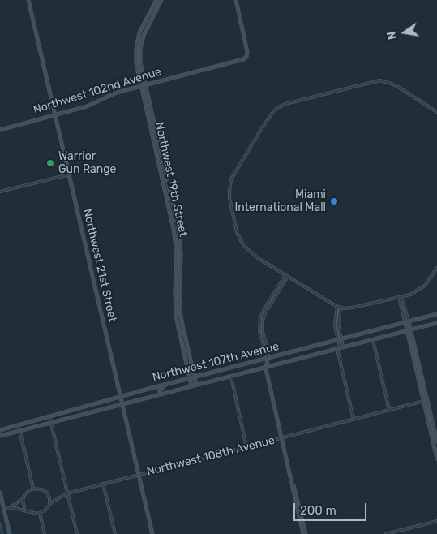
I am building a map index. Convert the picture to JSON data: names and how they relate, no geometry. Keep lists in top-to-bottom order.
{
  "streets": {
    "street": [
      "Northwest 102nd Avenue",
      "Northwest 19th Street",
      "Northwest 21st Street",
      "Northwest 107th Avenue",
      "Northwest 108th Avenue"
    ]
  },
  "crossings": [
    ["Northwest 102nd Avenue", "Northwest 19th Street"],
    ["Northwest 102nd Avenue", "Northwest 21st Street"],
    ["Northwest 19th Street", "Northwest 107th Avenue"],
    ["Northwest 21st Street", "Northwest 107th Avenue"],
    ["Northwest 21st Street", "Northwest 108th Avenue"]
  ],
  "places": ["Warrior Gun Range", "Miami International Mall"],
  "scale_bar": "200 m",
  "north": "left"
}
